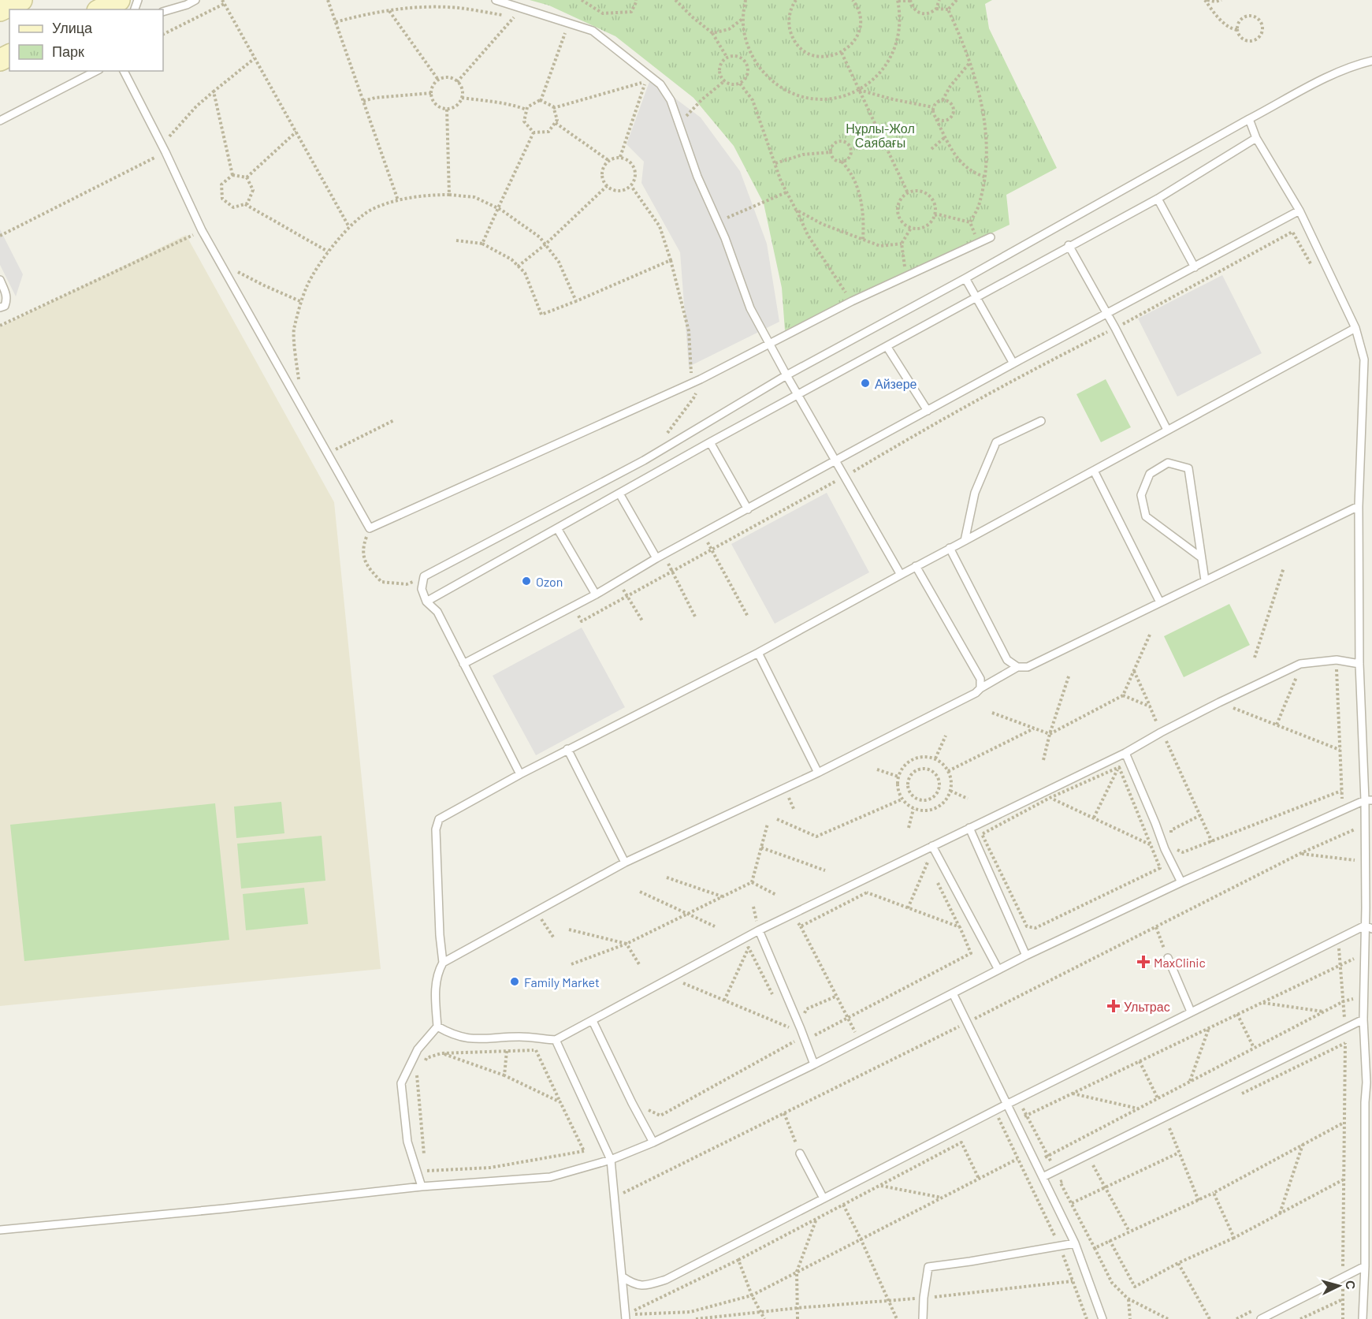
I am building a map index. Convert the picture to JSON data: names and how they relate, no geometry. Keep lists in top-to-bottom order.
{
  "parks": ["Нұрлы-Жол Саябағы"],
  "places": {
    "other": ["Айзере", "Ozon", "Family Market"],
    "health": ["MaxClinic", "Ультрас"]
  },
  "legend": ["Улица", "Парк"],
  "north": "right"
}
